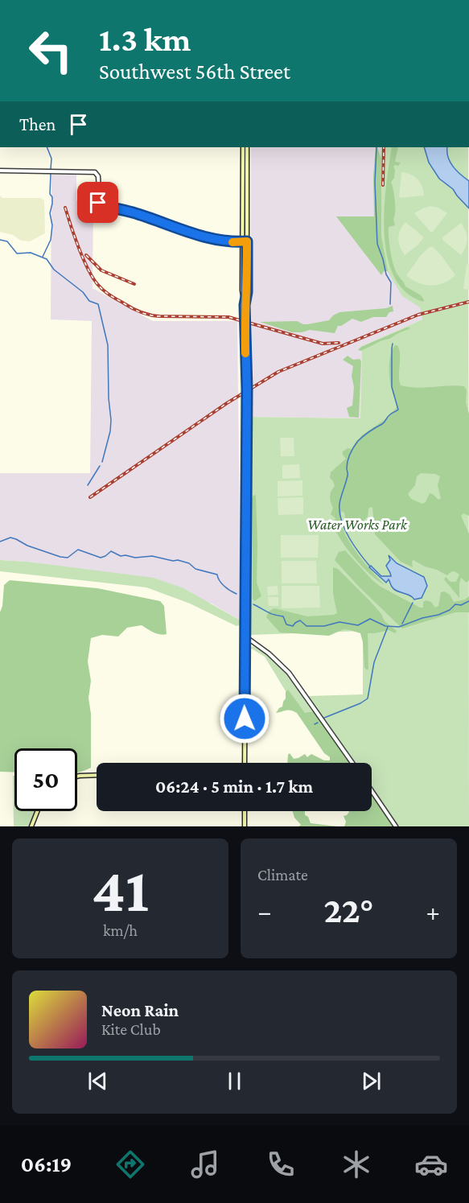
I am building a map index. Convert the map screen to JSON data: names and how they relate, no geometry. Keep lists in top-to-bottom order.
{
  "parks": ["Water Works Park"],
  "page": {
    "turn": ["1.3 km", "Southwest 56th Street"],
    "then": "Then",
    "limit": "50",
    "trip": "06:24 · 5 min · 1.7 km",
    "tile": [
      ["41", "km/h"],
      "Climate"
    ],
    "heat": ["−", "22°", "+"],
    "song": ["Neon Rain", "Kite Club"],
    "tabs": "06:19"
  }
}
